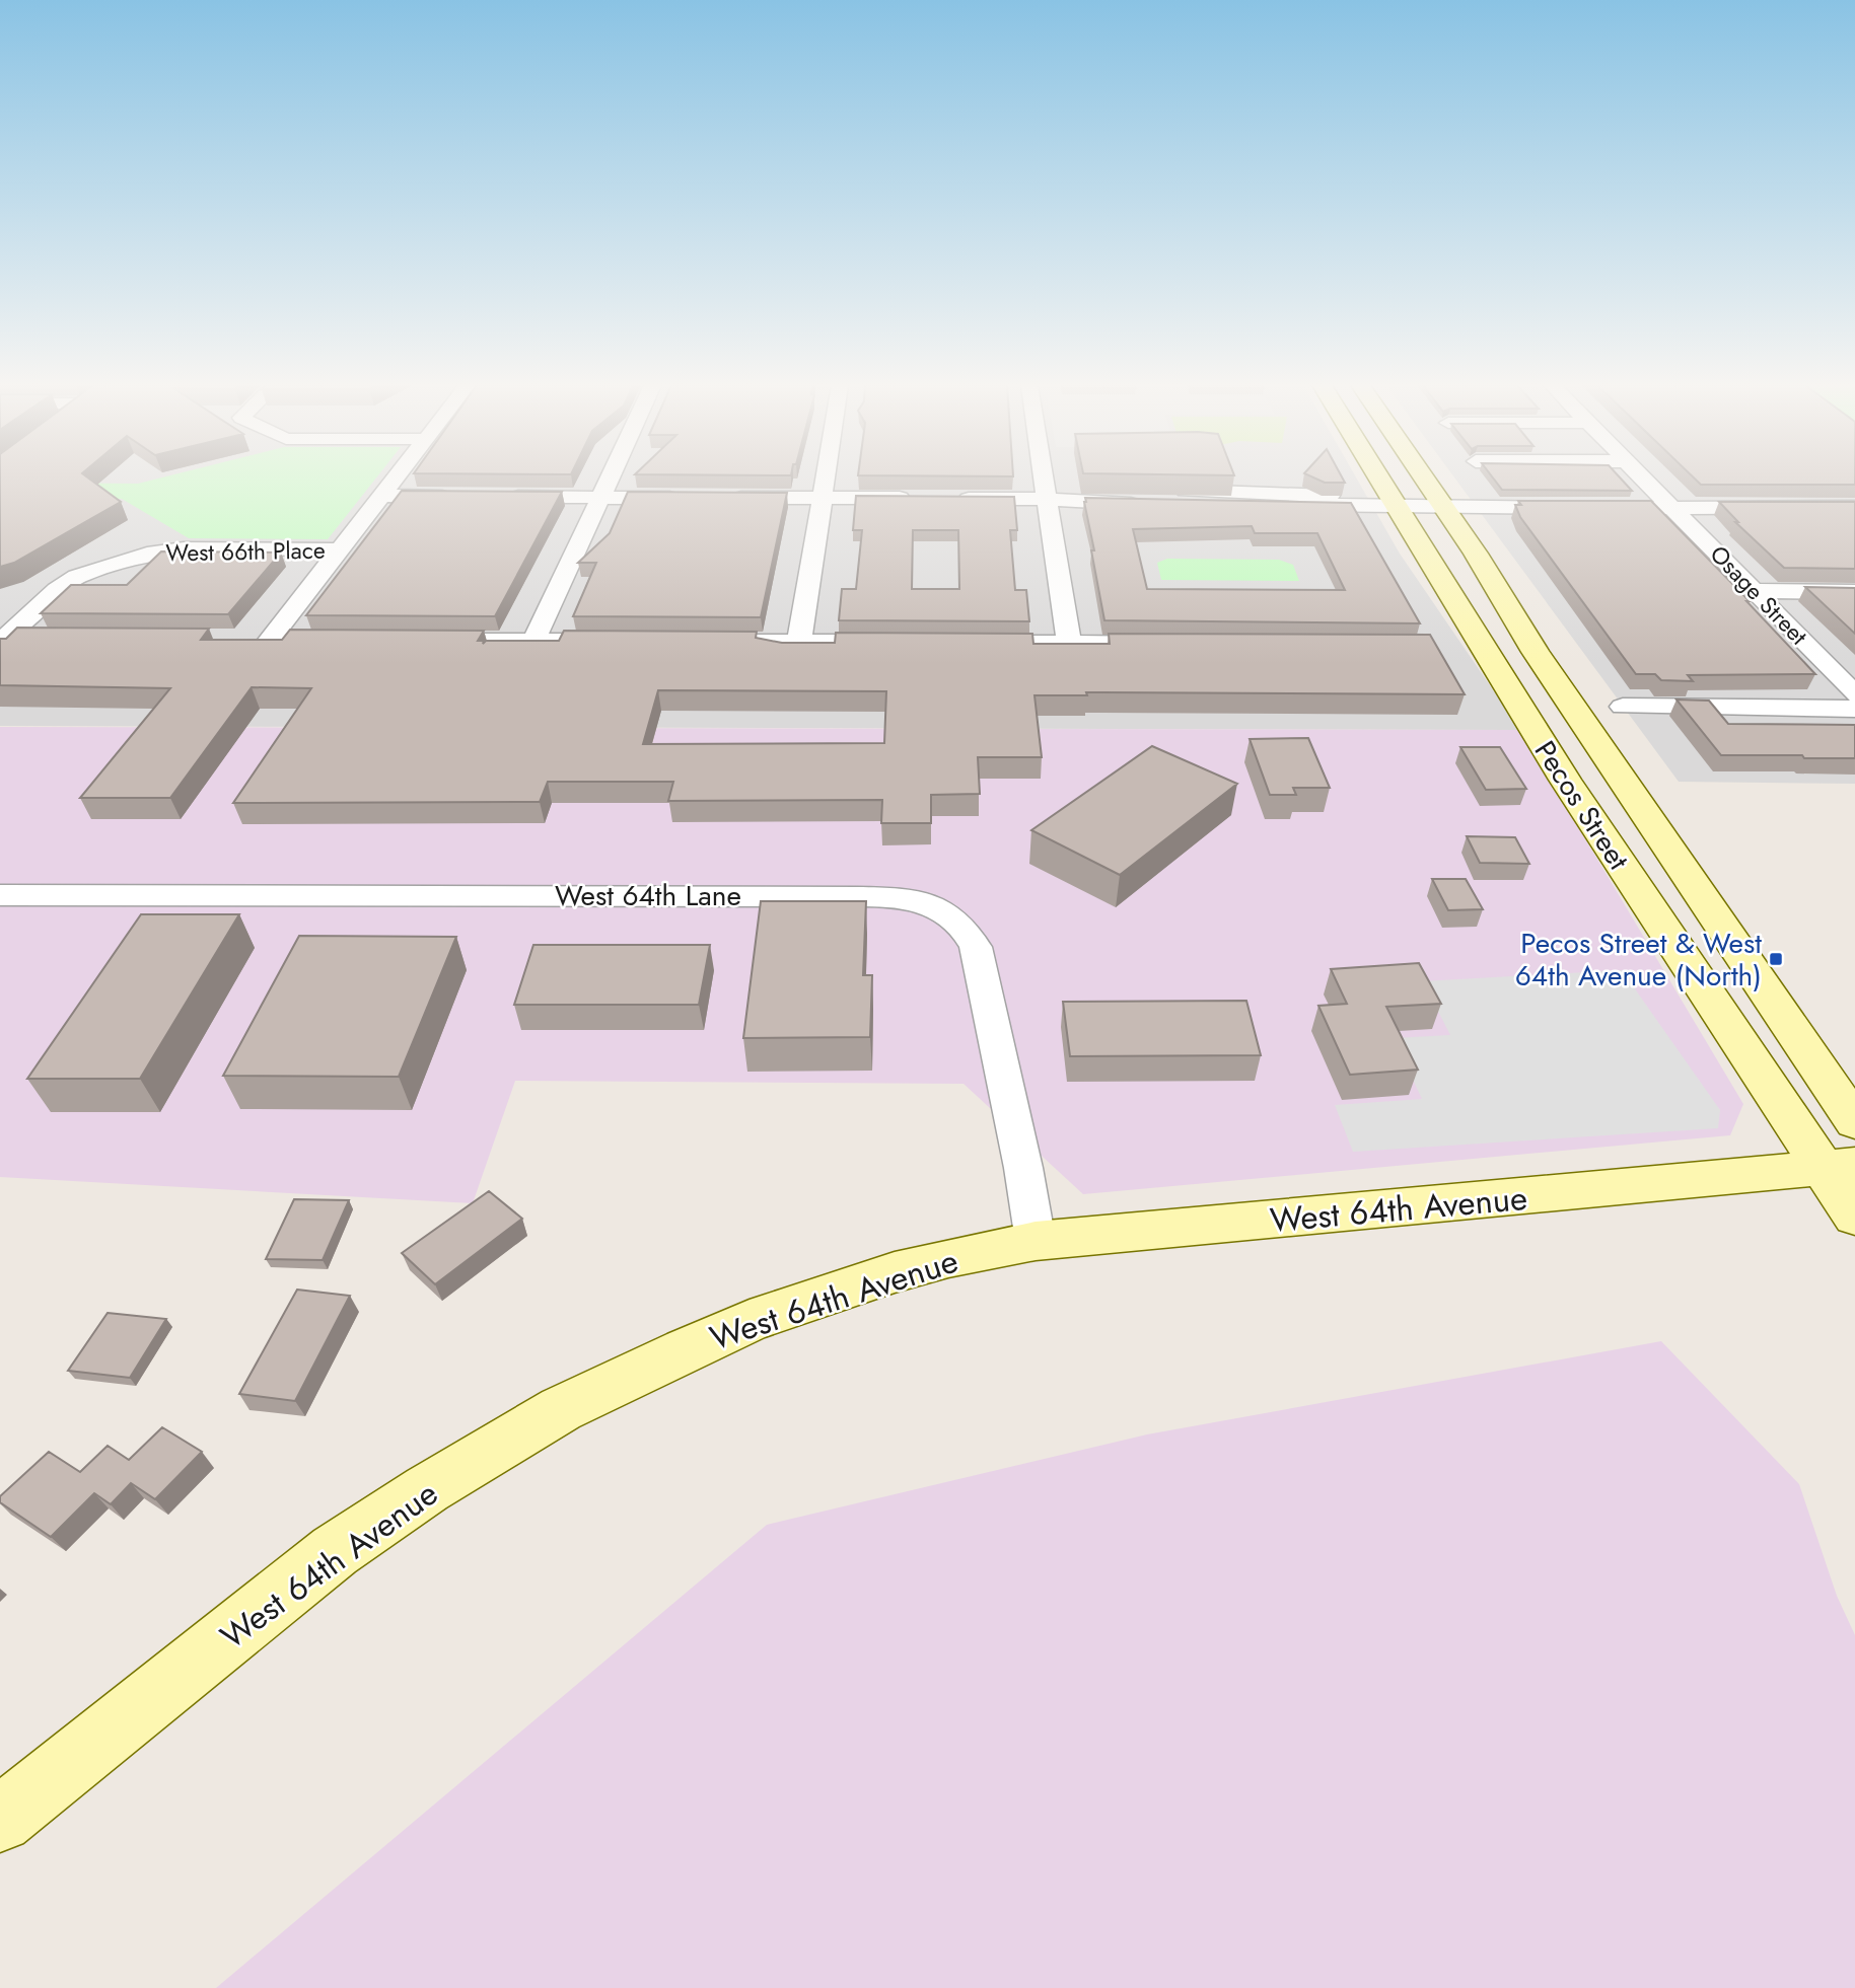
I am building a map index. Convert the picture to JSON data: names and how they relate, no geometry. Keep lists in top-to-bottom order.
{
  "streets": {
    "main road": ["Pecos Street", "West 64th Avenue"],
    "street": ["West 66th Place", "Osage Street", "West 64th Lane"]
  },
  "crossings": [
    ["Pecos Street", "West 64th Avenue"],
    ["West 64th Lane", "West 64th Avenue"]
  ],
  "places": {
    "transit": ["Pecos Street & West 64th Avenue (North)"]
  }
}
